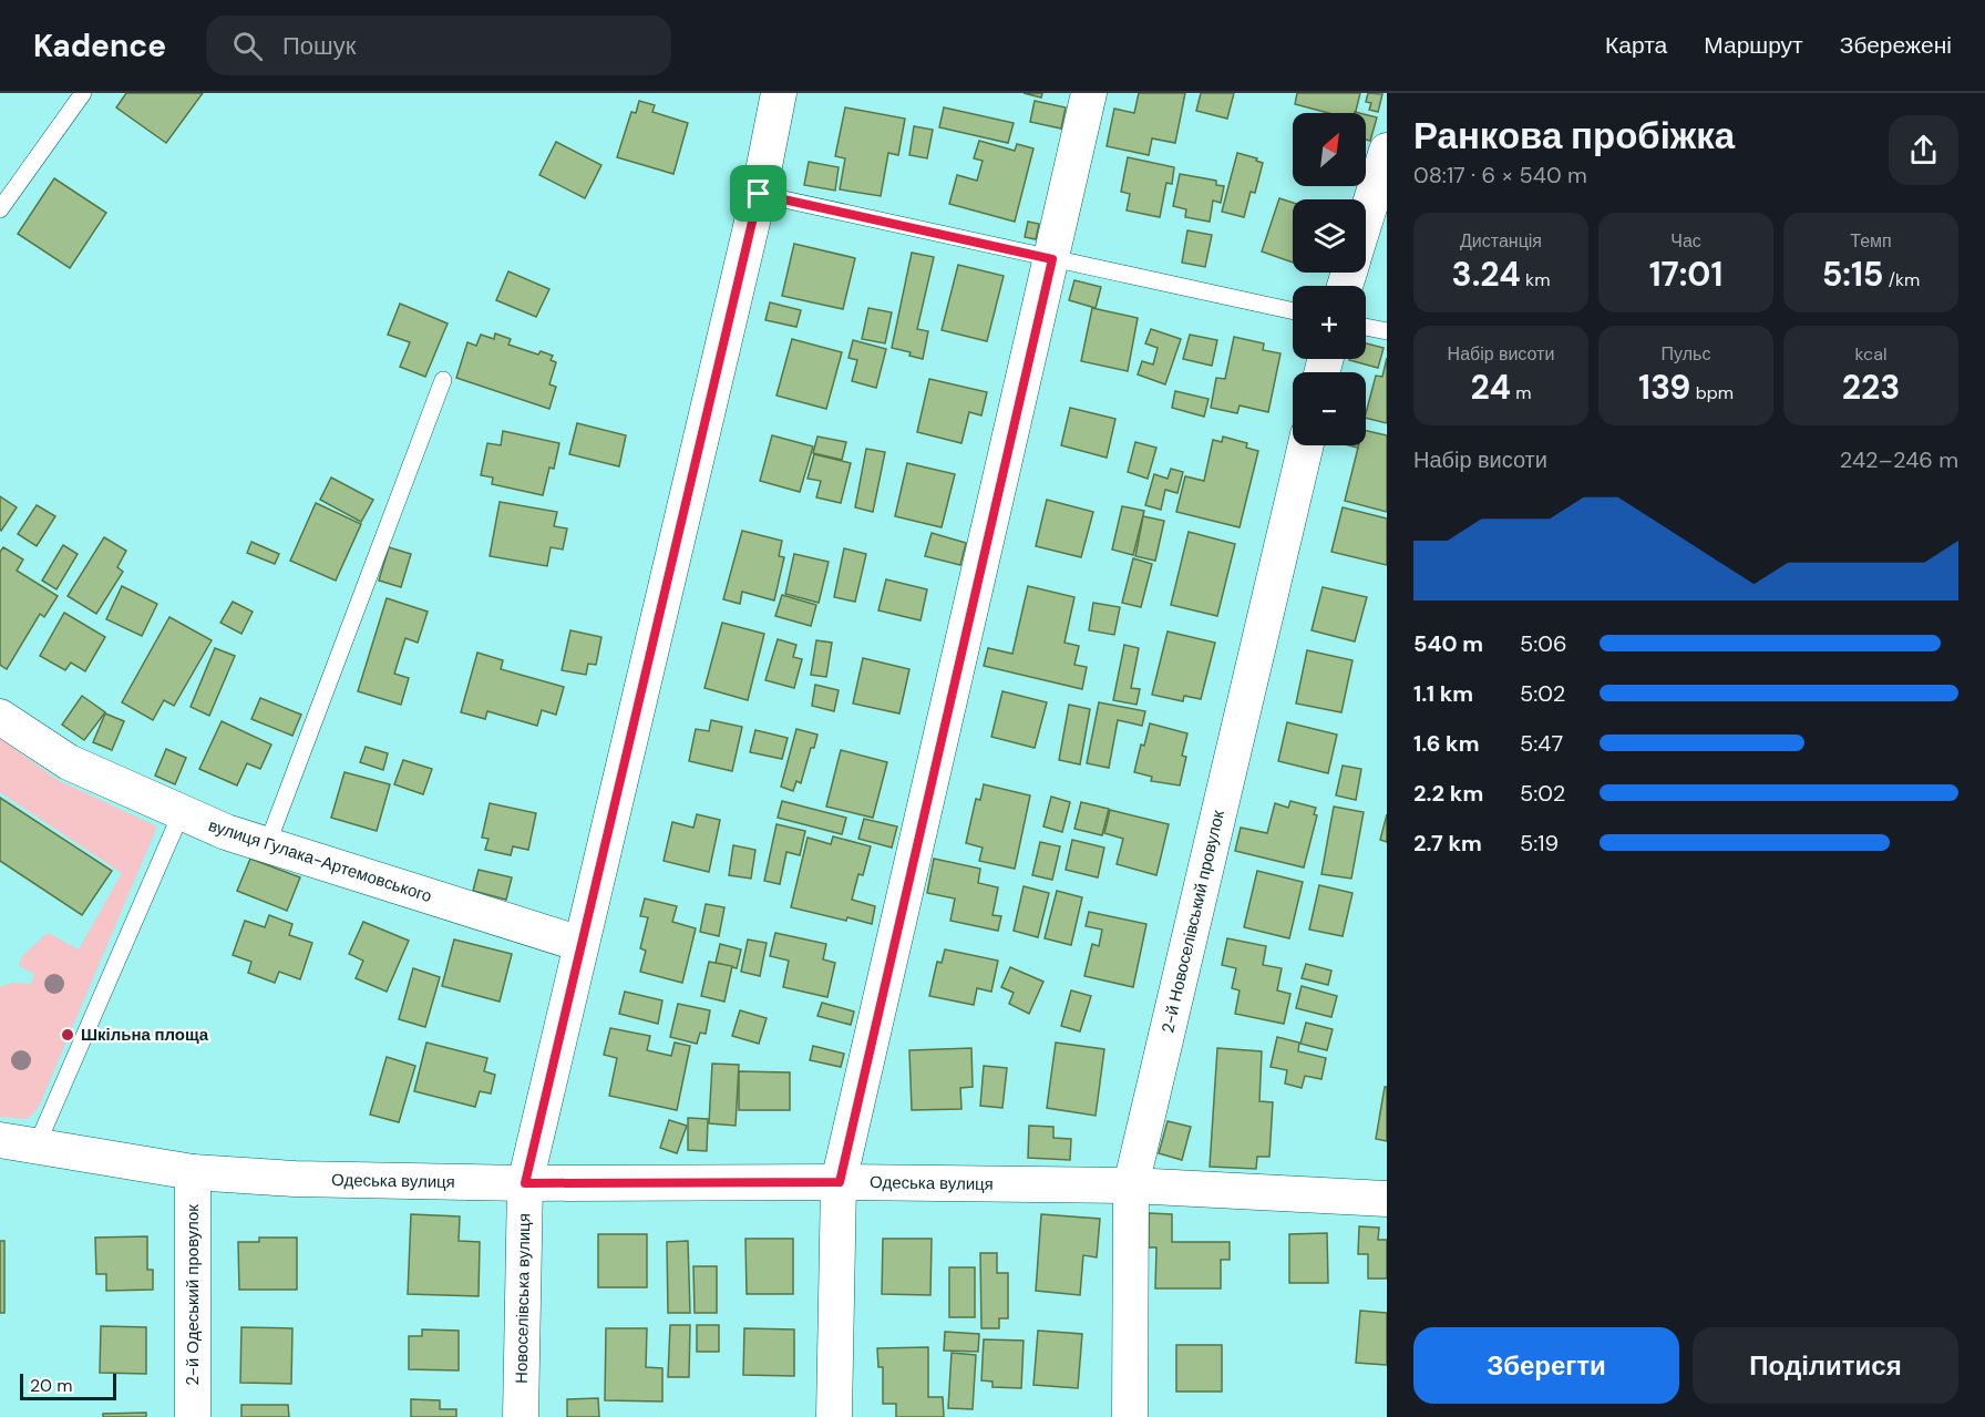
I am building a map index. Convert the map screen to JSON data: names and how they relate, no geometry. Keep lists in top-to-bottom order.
{
  "streets": {
    "street": [
      "вулиця Гулака-Артемовського",
      "2-й Новоселівський провулок",
      "Одеська вулиця",
      "2-й Одеський провулок",
      "Новоселівська вулиця"
    ]
  },
  "crossings": [
    ["вулиця Гулака-Артемовського", "Новоселівська вулиця"],
    ["2-й Новоселівський провулок", "Одеська вулиця"],
    ["Одеська вулиця", "2-й Одеський провулок"],
    ["Одеська вулиця", "Новоселівська вулиця"]
  ],
  "places": ["Шкільна площа"],
  "scale_bar": "20 m",
  "north": "top right",
  "page": {
    "header": "Kadence",
    "search": "Пошук",
    "nav": ["Карта", "Маршрут", "Збережені"],
    "heading": ["Ранкова пробіжка", "08:17 · 6 × 540 m"],
    "map_buttons": ["+", "−"],
    "stats": [
      ["Дистанція", "3.24 km"],
      ["Час", "17:01"],
      ["Темп", "5:15 /km"],
      ["Набір висоти", "24 m"],
      ["Пульс", "139 bpm"],
      ["kcal", "223"]
    ],
    "chart": ["Набір висоти", "242–246 m"],
    "list": [
      {
        "name": "540 m",
        "note": "5:06"
      },
      {
        "name": "1.1 km",
        "note": "5:02"
      },
      {
        "name": "1.6 km",
        "note": "5:47"
      },
      {
        "name": "2.2 km",
        "note": "5:02"
      },
      {
        "name": "2.7 km",
        "note": "5:19"
      }
    ],
    "buttons": ["Зберегти", "Поділитися"],
    "scale": "20 m"
  }
}
